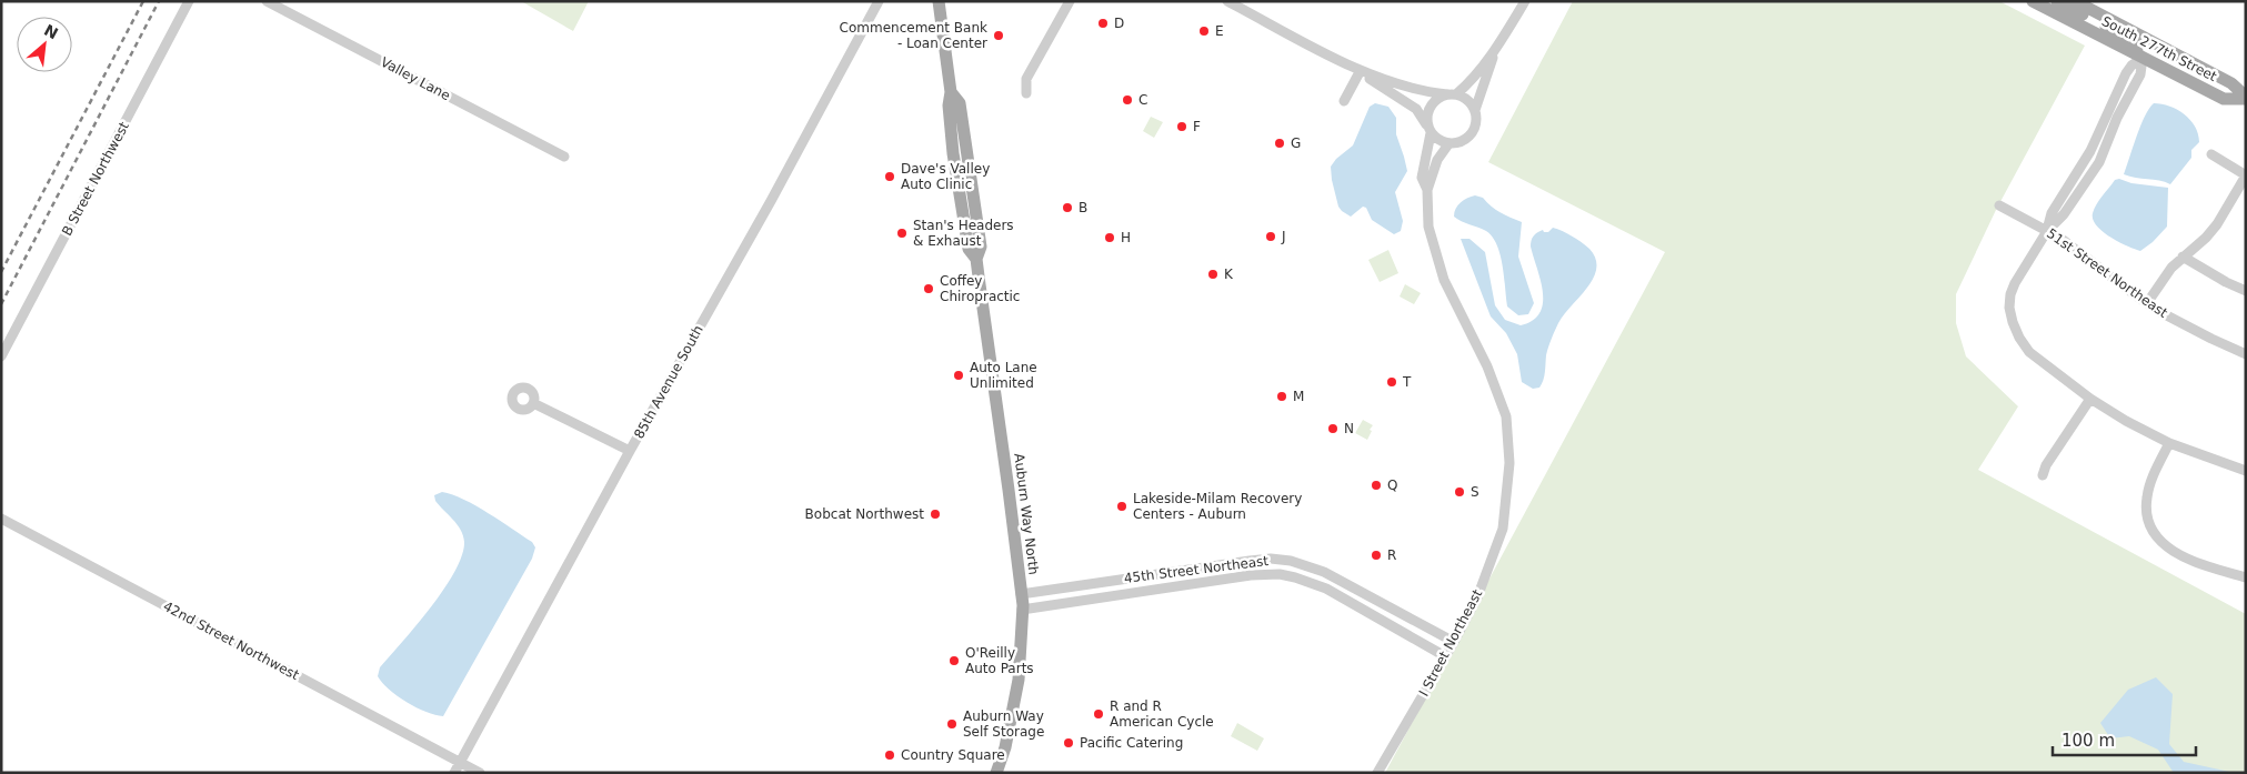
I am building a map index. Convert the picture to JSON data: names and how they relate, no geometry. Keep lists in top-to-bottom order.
{
  "streets": {
    "main road": ["South 277th Street", "Auburn Way North"],
    "street": [
      "Valley Lane",
      "B Street Northwest",
      "51st Street Northeast",
      "85th Avenue South",
      "45th Street Northeast",
      "42nd Street Northwest",
      "I Street Northeast"
    ]
  },
  "crossings": [
    ["85th Avenue South", "42nd Street Northwest"],
    ["Auburn Way North", "45th Street Northeast"],
    ["45th Street Northeast", "I Street Northeast"]
  ],
  "places": [
    "D",
    "E",
    "Commencement Bank - Loan Center",
    "C",
    "F",
    "G",
    "Dave's Valley Auto Clinic",
    "B",
    "Stan's Headers & Exhaust",
    "J",
    "H",
    "K",
    "Coffey Chiropractic",
    "Auto Lane Unlimited",
    "T",
    "M",
    "N",
    "Q",
    "S",
    "Lakeside-Milam Recovery Centers - Auburn",
    "Bobcat Northwest",
    "R",
    "O'Reilly Auto Parts",
    "R and R American Cycle",
    "Auburn Way Self Storage",
    "Pacific Catering",
    "Country Square"
  ],
  "scale_bar": "100 m",
  "north": "top right"
}
